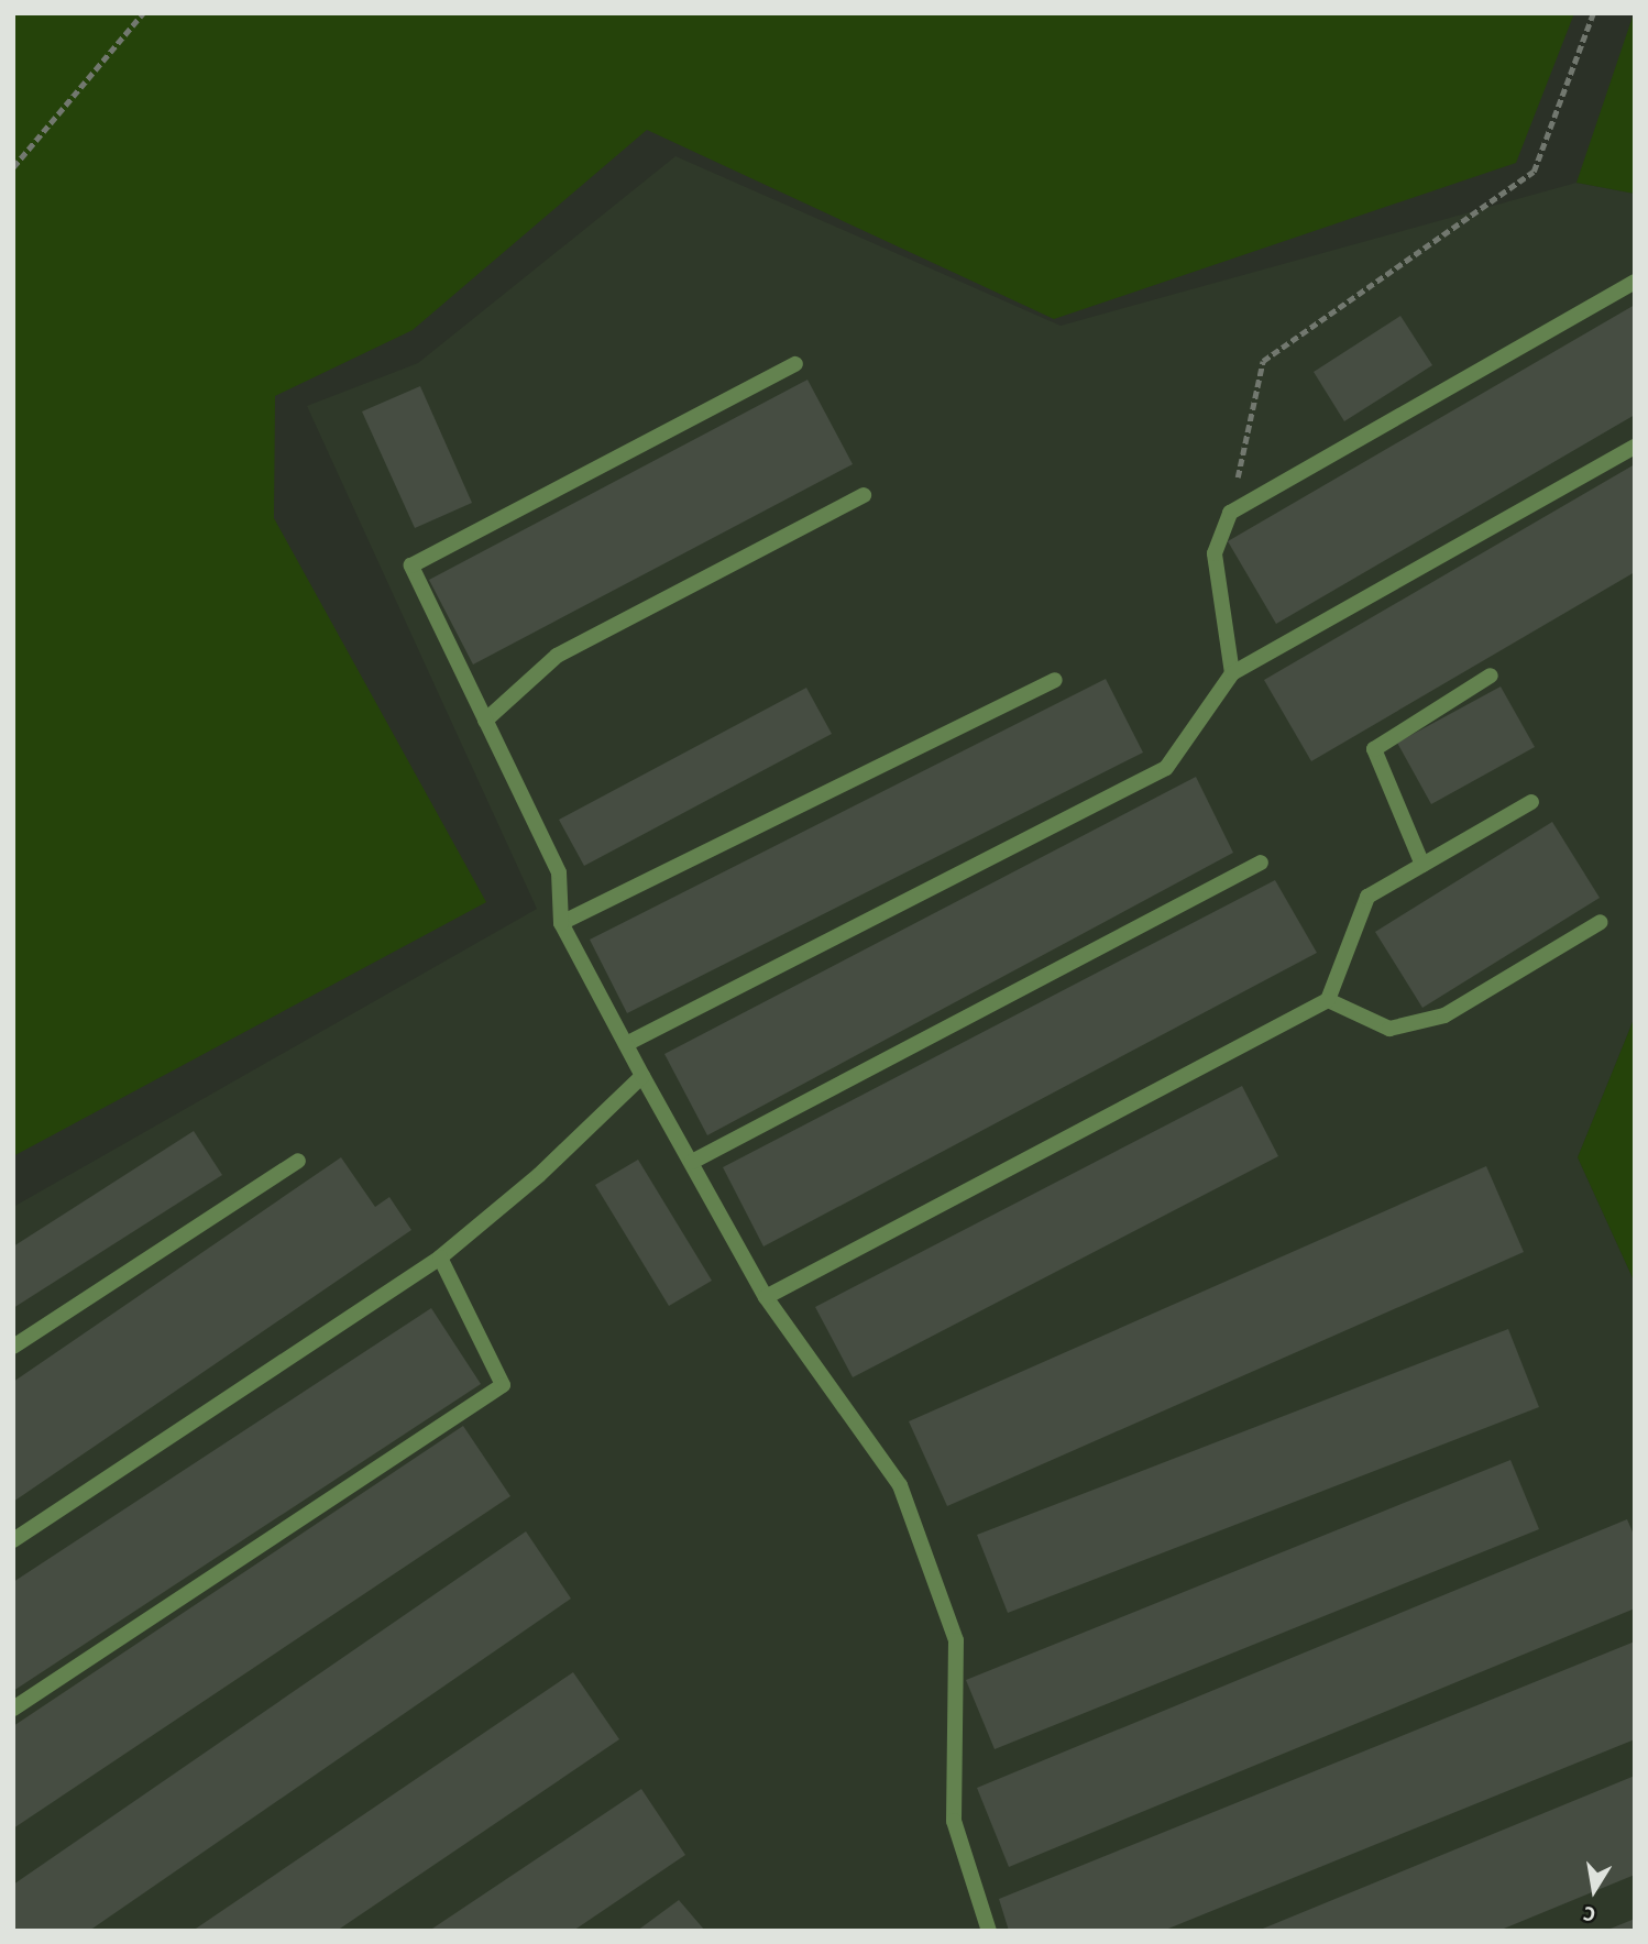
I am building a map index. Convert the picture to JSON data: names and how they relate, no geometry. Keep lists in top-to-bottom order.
{
  "north": "bottom"
}
